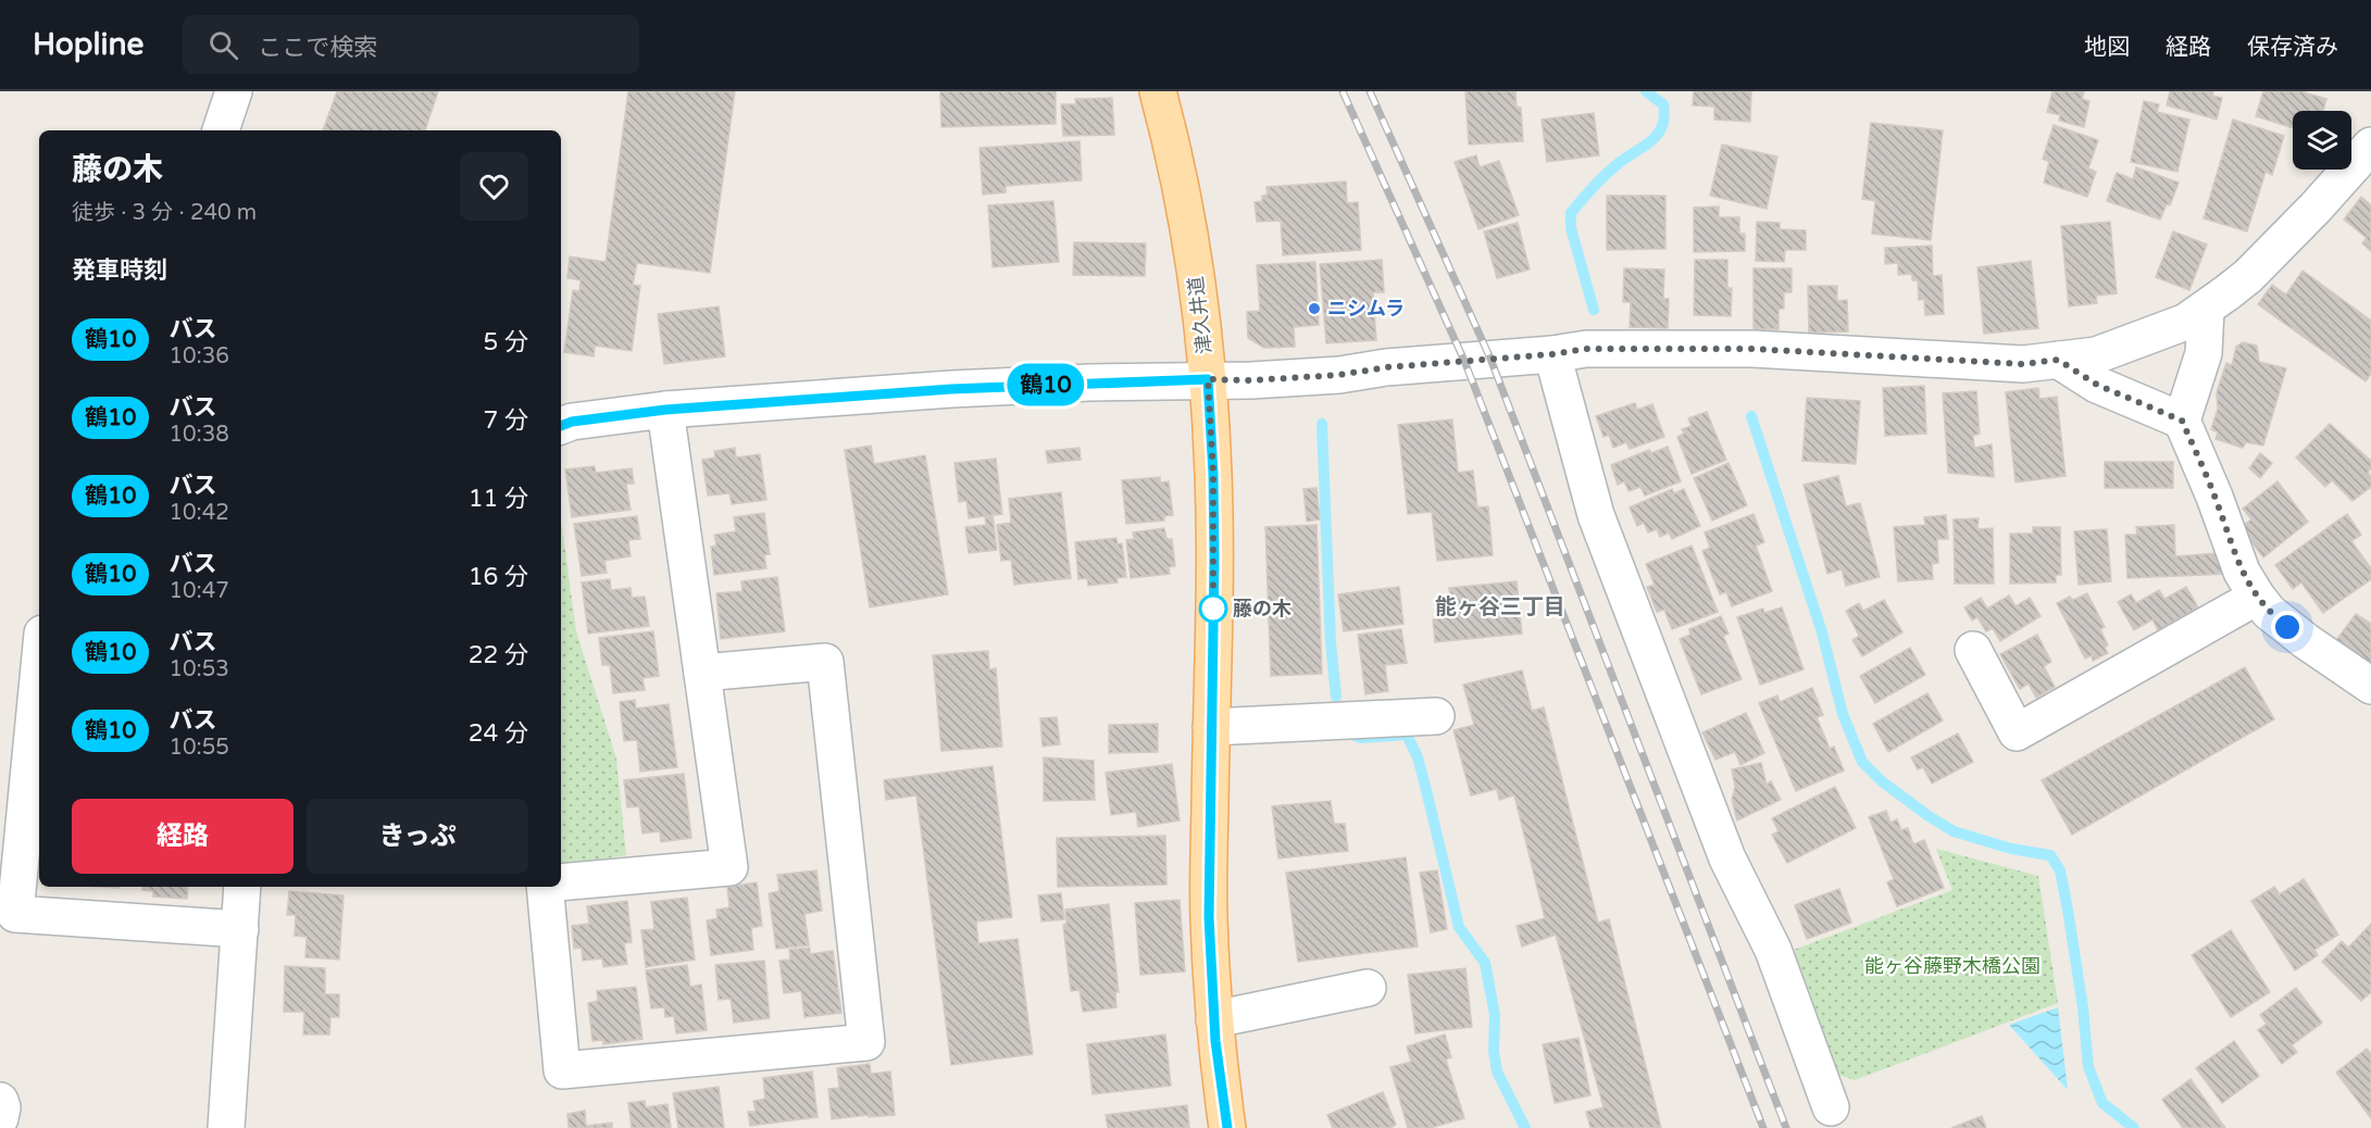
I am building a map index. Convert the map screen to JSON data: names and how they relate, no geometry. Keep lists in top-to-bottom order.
{
  "streets": {
    "main road": ["津久井道"]
  },
  "districts": ["能ヶ谷三丁目"],
  "parks": ["能ヶ谷藤野木橋公園"],
  "places": ["ニシムラ", "藤の木"],
  "lines": ["bus line 鶴10"],
  "page": {
    "header": "Hopline",
    "search": "ここで検索",
    "nav": ["地図", "経路", "保存済み"],
    "on_map": "鶴10",
    "heading": [
      ["藤の木", "徒歩 · 3 分 · 240 m"],
      "発車時刻"
    ],
    "list": [
      {
        "mark": "鶴10",
        "name": "バス",
        "note": "10:36",
        "value": "5 分"
      },
      {
        "mark": "鶴10",
        "name": "バス",
        "note": "10:38",
        "value": "7 分"
      },
      {
        "mark": "鶴10",
        "name": "バス",
        "note": "10:42",
        "value": "11 分"
      },
      {
        "mark": "鶴10",
        "name": "バス",
        "note": "10:47",
        "value": "16 分"
      },
      {
        "mark": "鶴10",
        "name": "バス",
        "note": "10:53",
        "value": "22 分"
      },
      {
        "mark": "鶴10",
        "name": "バス",
        "note": "10:55",
        "value": "24 分"
      }
    ],
    "buttons": ["経路", "きっぷ"]
  }
}
